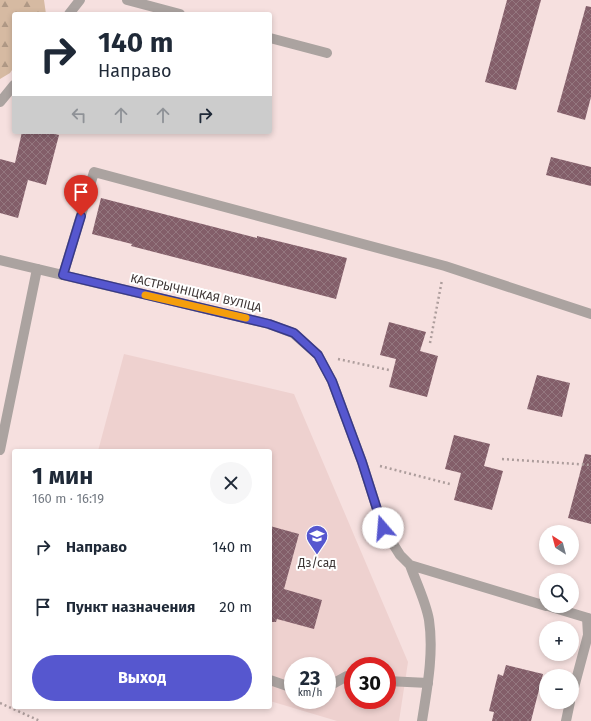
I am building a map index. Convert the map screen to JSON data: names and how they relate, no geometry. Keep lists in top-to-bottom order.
{
  "streets": {
    "street": ["КАСТРЫЧНІЦКАЯ ВУЛІЦА"]
  },
  "places": {
    "school or university": ["Дз/сад"]
  },
  "north": "top left",
  "page": {
    "turn": ["140 m", "Направо"],
    "heading": ["1 мин", "160 m · 16:19"],
    "list": [
      {
        "name": "Направо",
        "value": "140 m"
      },
      {
        "name": "Пункт назначения",
        "value": "20 m"
      }
    ],
    "map_buttons": ["+", "−"],
    "buttons": "Выход",
    "speed": "23 km/h",
    "limit": "30"
  }
}
